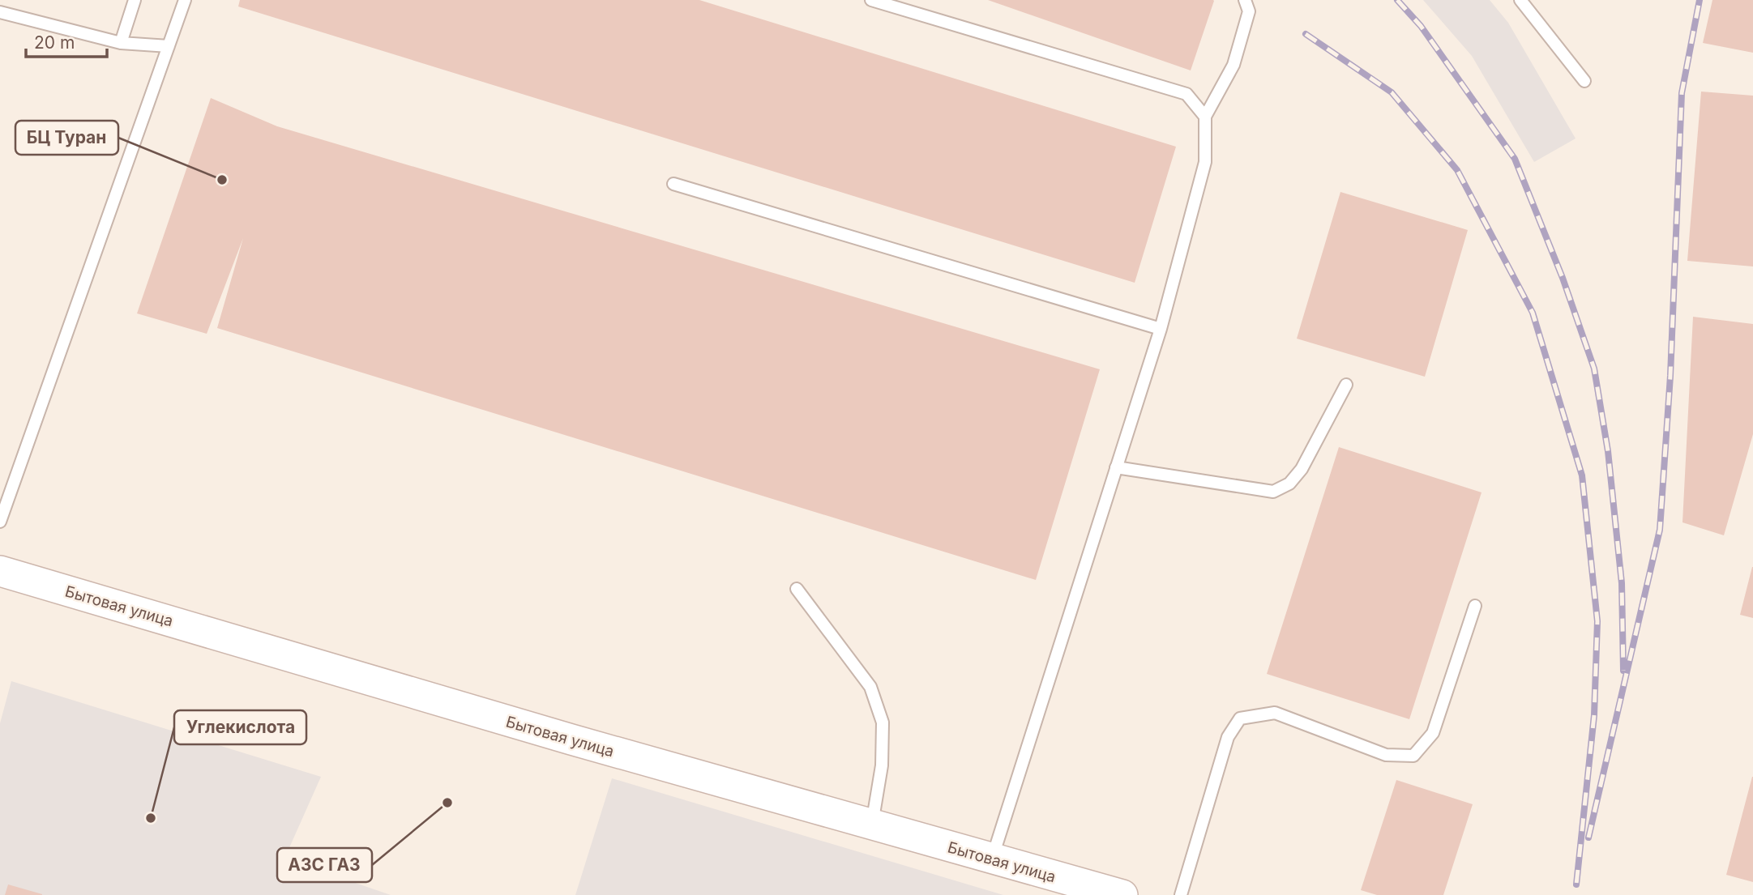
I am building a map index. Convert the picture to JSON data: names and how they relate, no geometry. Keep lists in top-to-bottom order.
{
  "streets": {
    "main road": ["Бытовая улица"]
  },
  "places": ["БЦ Туран", "АЗС ГАЗ", "Углекислота"],
  "scale_bar": "20 m"
}
